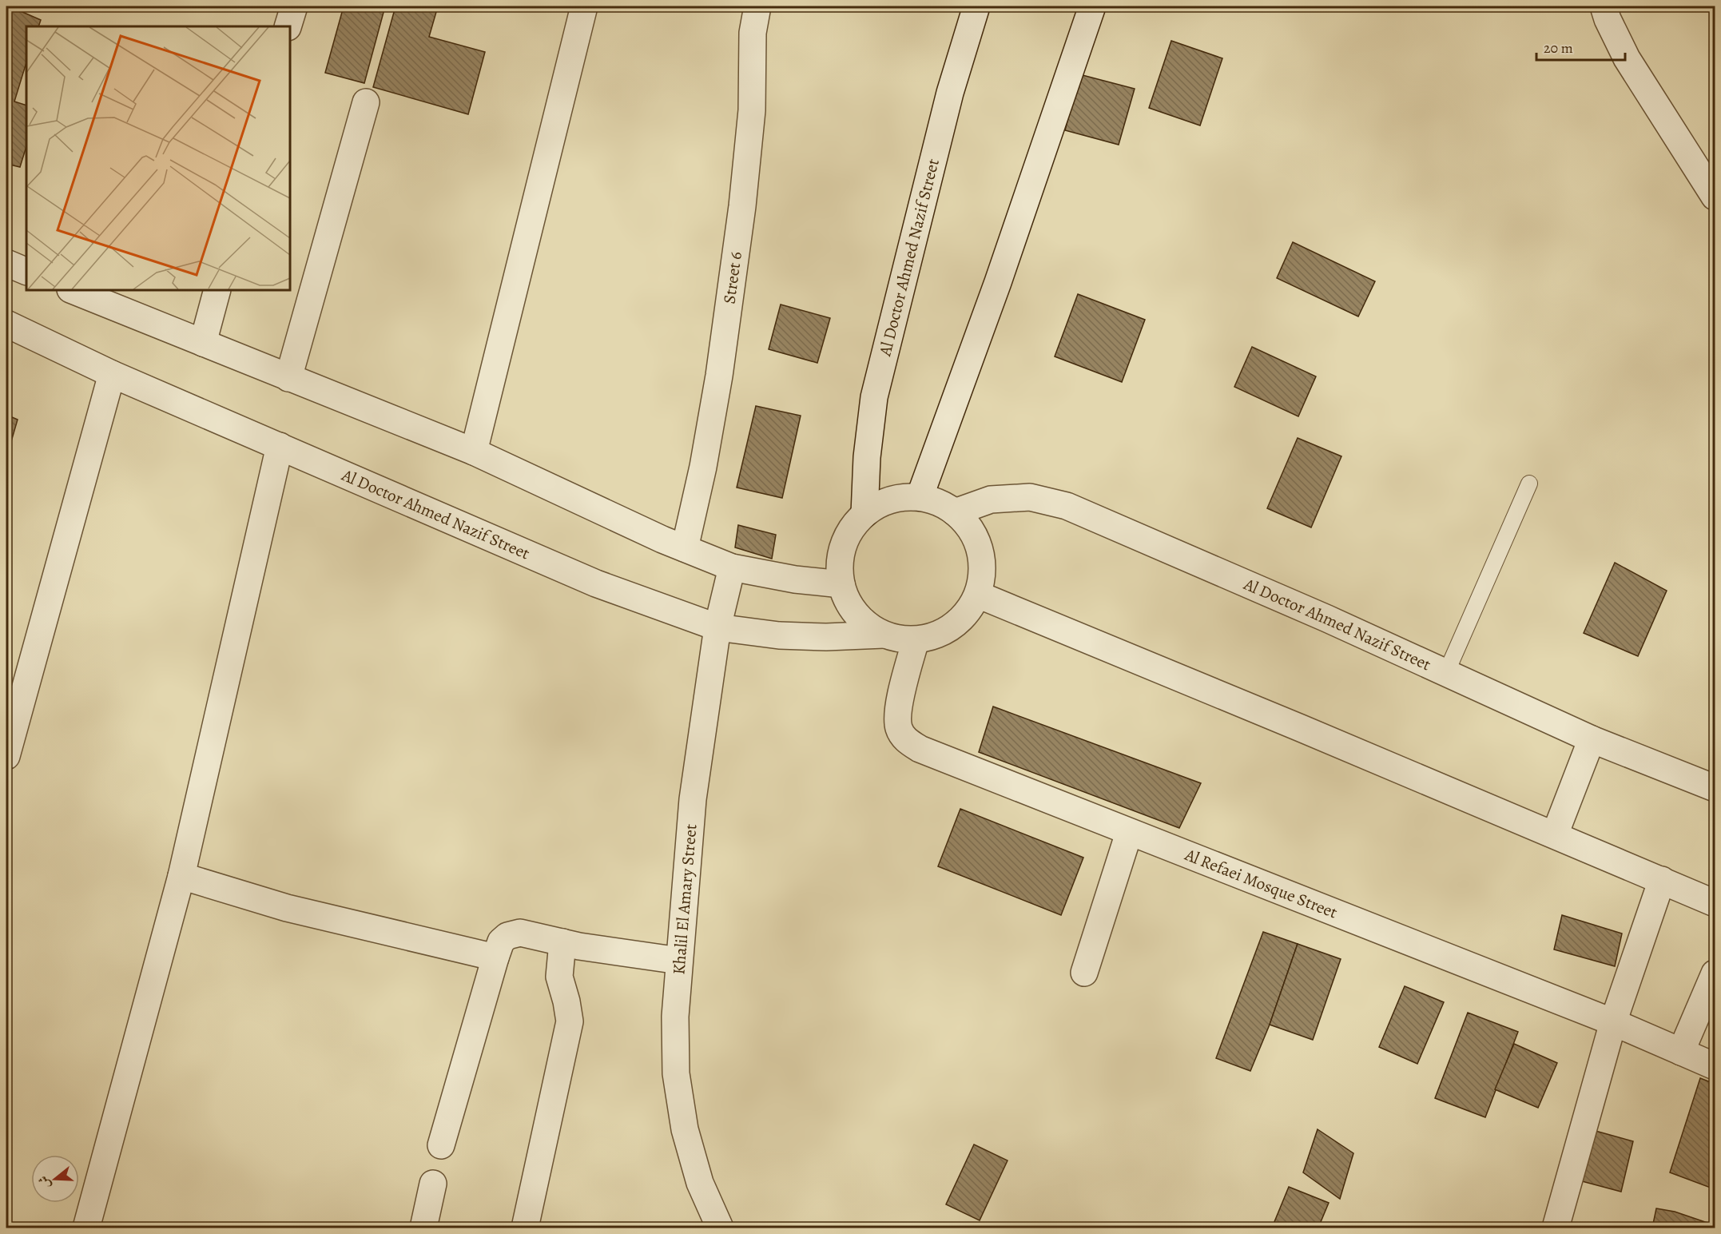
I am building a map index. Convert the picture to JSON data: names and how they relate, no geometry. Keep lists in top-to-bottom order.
{
  "streets": {
    "street": [
      "Al Doctor Ahmed Nazif Street",
      "Street 6",
      "Al Refaei Mosque Street",
      "Khalil El Amary Street"
    ]
  },
  "crossings": [
    ["Al Doctor Ahmed Nazif Street", "Al Refaei Mosque Street"],
    ["Al Doctor Ahmed Nazif Street", "Khalil El Amary Street"]
  ],
  "scale_bar": "20 m",
  "north": "left"
}
